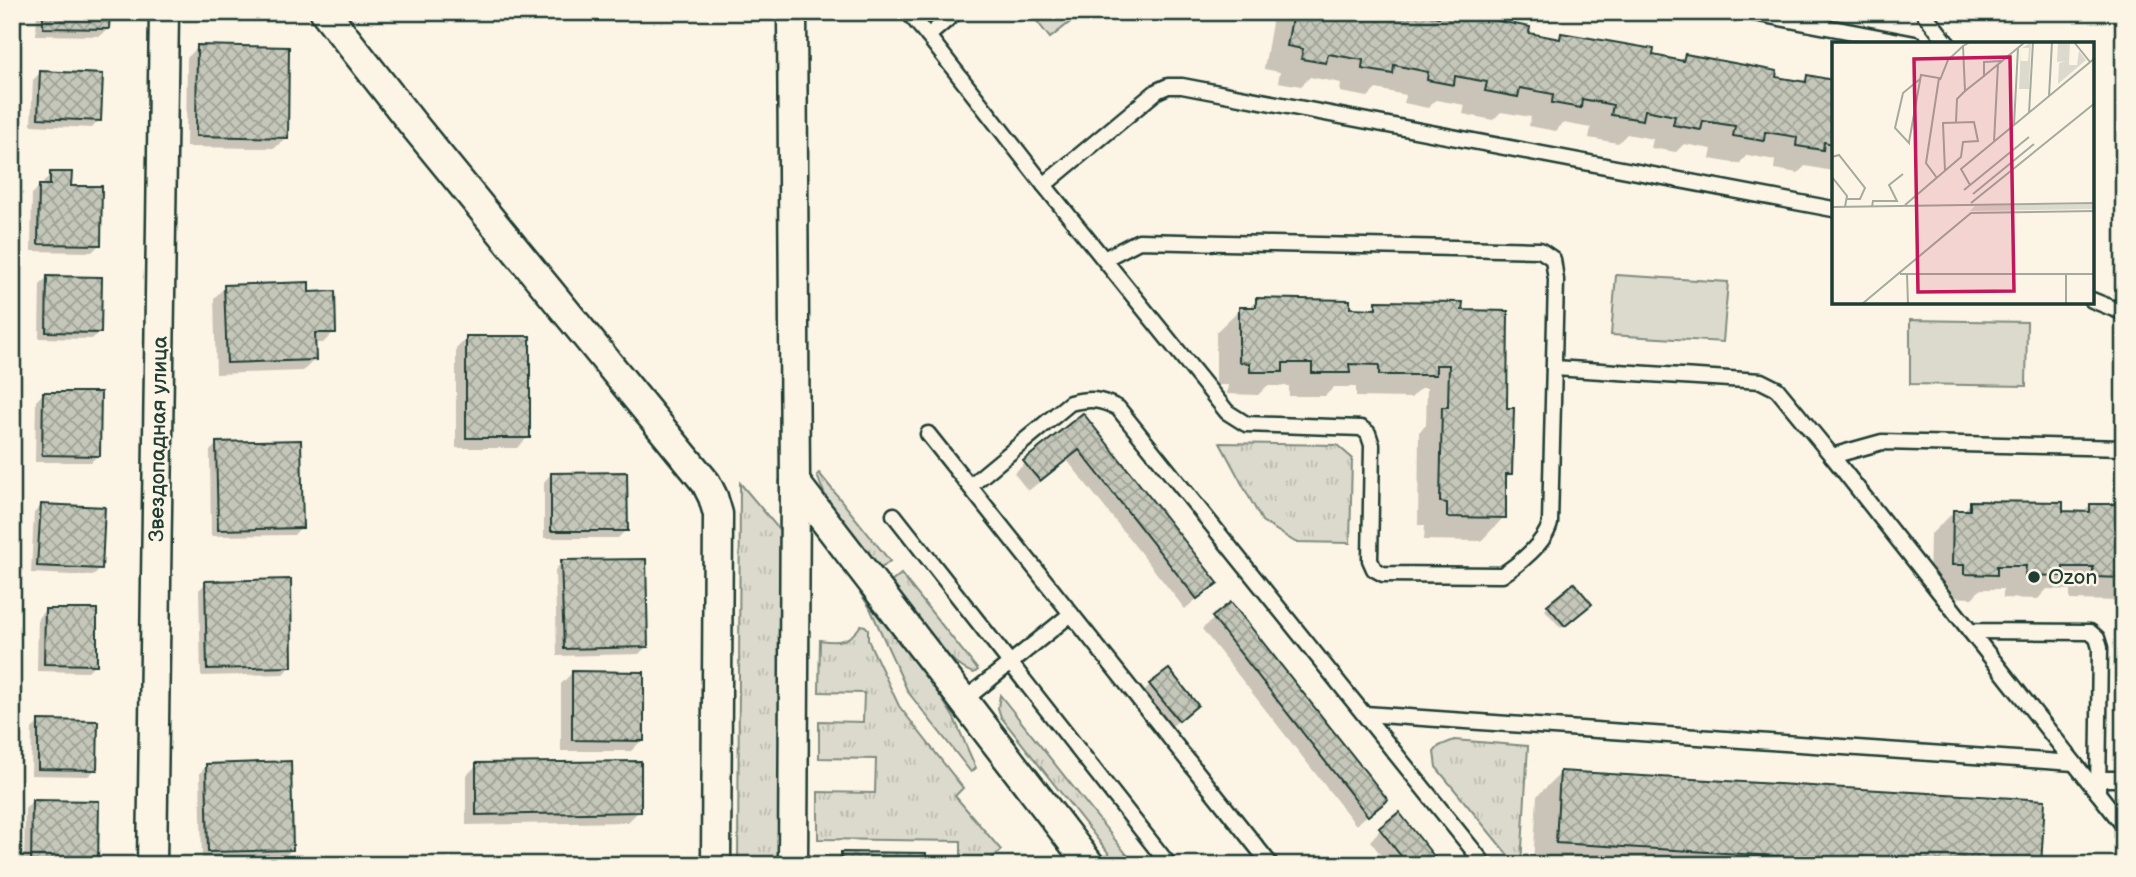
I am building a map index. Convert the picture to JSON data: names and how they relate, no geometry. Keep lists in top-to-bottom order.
{
  "streets": {
    "street": ["Звездопадная улица"]
  },
  "places": ["Ozon"]
}
